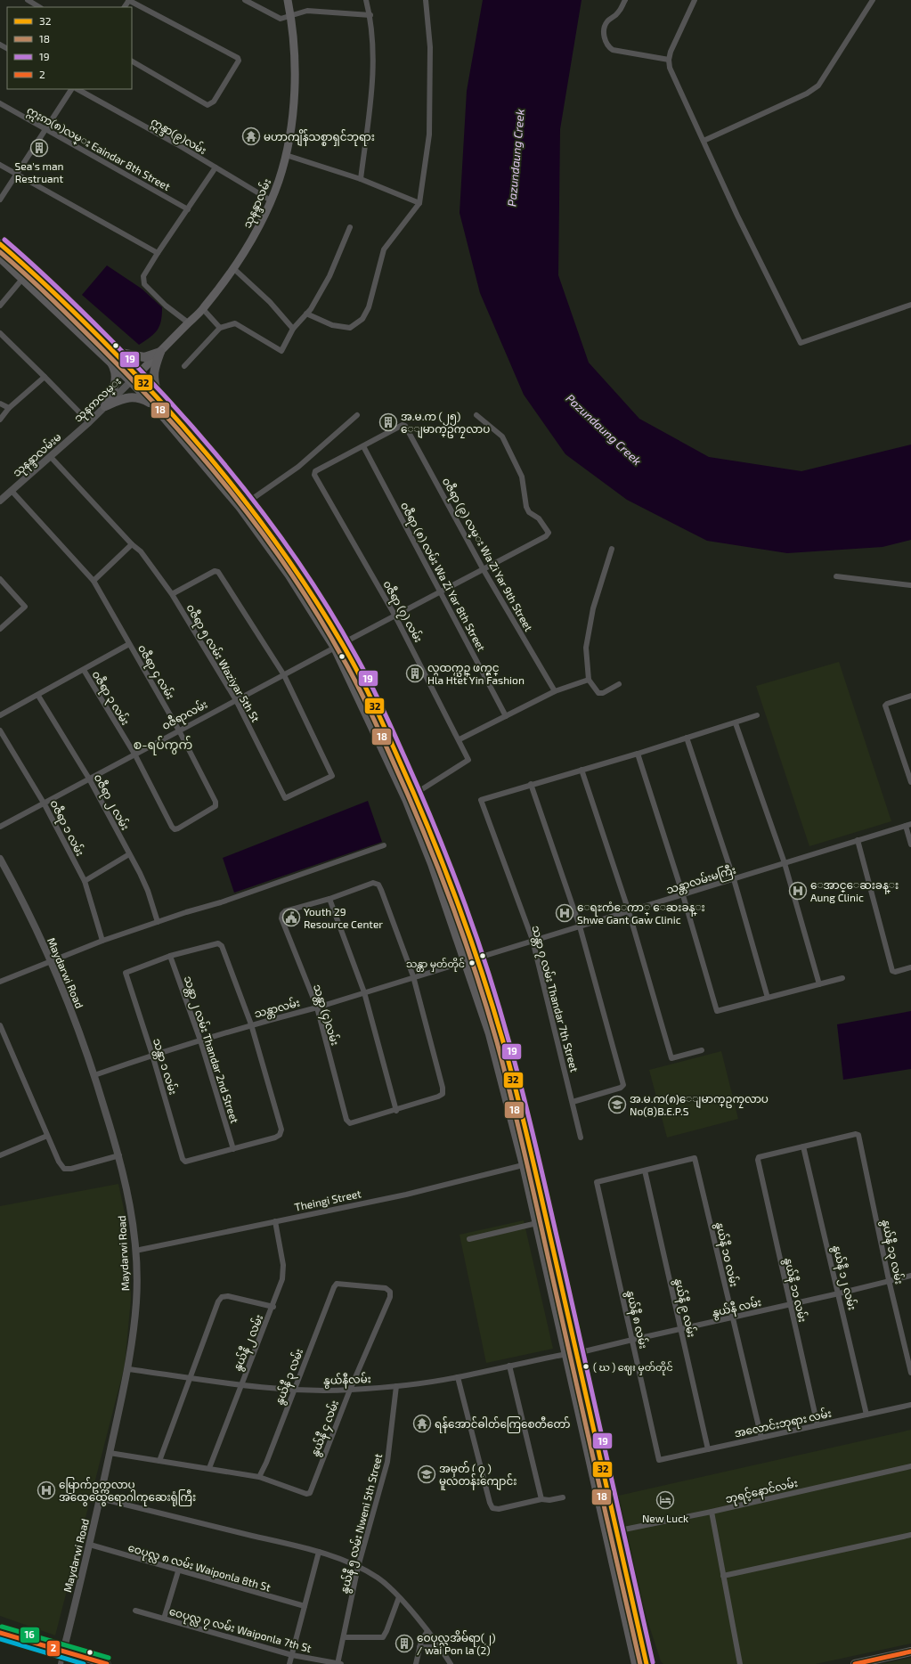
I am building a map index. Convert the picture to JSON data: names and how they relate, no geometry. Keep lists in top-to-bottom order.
{
  "streets": {
    "main road": ["သုနန္ဒာလမ်း"],
    "street": [
      "ဣန္ဒာ(၉)လမ်း",
      "ဣႏၵာ(၈)လမ္း Eaindar 8th Street",
      "သုနၵာလမ္း",
      "သုနန္ဒာလမ်းမ",
      "၀ဇီရာ (၉) လမ္း Wa Zi Yar 9th Street",
      "၀ဇီရာ (၈) လမ်း Wa Zi Yar 8th Street",
      "၀ဇီရာ (၇) လမ်း",
      "ဝဇီရာ ၅ လမ်း Waziyar 5th St",
      "ဝဇီရာ ၄ လမ်း",
      "ဝဇီရာ ၃ လမ်း",
      "ဝဇီရာလမ်း",
      "ဝဇီရာ ၂ လမ်း",
      "ဝဇီရာ ၁ လမ်း",
      "သန္တာလမ်းမကြီး",
      "Maydarwi Road",
      "သန္တာ ၇ လမ်း Thandar 7th Street",
      "သန္တာလမ်း",
      "သန္တာ (၄)လမ်း",
      "သန္တာ ၂ လမ်း Thandar 2nd Street",
      "သန္တာ ၁ လမ်း",
      "Theingi Street",
      "နွယ်နီ ၁၃ လမ်း",
      "နွယ်နီ ၁၀ လမ်း",
      "နွယ်နီ ၁၂ လမ်း",
      "နွယ်နီ ၁၁ လမ်း",
      "နွယ်နီ လမ်း",
      "နွယ်နီ ၉ လမ်း",
      "နွယ်နီ ၈ လမ်း",
      "နွယ်နီ ၂ လမ်း",
      "နွယ်နီ ၃ လမ်း",
      "နွယ်နီလမ်း",
      "အလောင်းဘုရား လမ်း",
      "နွယ်နီ ၄ လမ်း",
      "ဘုရင့်နောင်လမ်း",
      "နွယ်နီ ၅ လမ်း Nweni 5th Street",
      "ဝေပုလ္လ ၈ လမ်း Waiponla 8th St",
      "ဝေပုလ္လ ၇ လမ်း Waiponla 7th St"
    ]
  },
  "crossings": [
    ["ဣန္ဒာ(၉)လမ်း", "သုနန္ဒာလမ်း"],
    ["သုနန္ဒာလမ်း", "သုနၵာလမ္း"],
    ["သုနၵာလမ္း", "သုနန္ဒာလမ်းမ"],
    ["သုနန္ဒာလမ်းမ", "ဝဇီရာ ၅ လမ်း Waziyar 5th St"],
    ["သုနန္ဒာလမ်းမ", "ဝဇီရာ ၄ လမ်း"],
    ["၀ဇီရာ (၉) လမ္း Wa Zi Yar 9th Street", "၀ဇီရာ (၈) လမ်း Wa Zi Yar 8th Street"],
    ["၀ဇီရာ (၉) လမ္း Wa Zi Yar 9th Street", "၀ဇီရာ (၇) လမ်း"],
    ["၀ဇီရာ (၉) လမ္း Wa Zi Yar 9th Street", "ဝဇီရာလမ်း"],
    ["၀ဇီရာ (၈) လမ်း Wa Zi Yar 8th Street", "၀ဇီရာ (၇) လမ်း"],
    ["၀ဇီရာ (၈) လမ်း Wa Zi Yar 8th Street", "ဝဇီရာလမ်း"],
    ["၀ဇီရာ (၇) လမ်း", "ဝဇီရာလမ်း"],
    ["ဝဇီရာ ၅ လမ်း Waziyar 5th St", "ဝဇီရာလမ်း"],
    ["ဝဇီရာ ၄ လမ်း", "ဝဇီရာ ၃ လမ်း"],
    ["ဝဇီရာ ၄ လမ်း", "ဝဇီရာလမ်း"],
    ["ဝဇီရာ ၃ လမ်း", "ဝဇီရာလမ်း"],
    ["ဝဇီရာလမ်း", "ဝဇီရာ ၂ လမ်း"],
    ["ဝဇီရာလမ်း", "ဝဇီရာ ၁ လမ်း"],
    ["သန္တာလမ်းမကြီး", "သန္တာ ၇ လမ်း Thandar 7th Street"],
    ["သန္တာလမ်းမကြီး", "သန္တာလမ်း"],
    ["Maydarwi Road", "သန္တာလမ်း"],
    ["Maydarwi Road", "Theingi Street"],
    ["Maydarwi Road", "နွယ်နီလမ်း"],
    ["Maydarwi Road", "ဝေပုလ္လ ၈ လမ်း Waiponla 8th St"],
    ["သန္တာလမ်း", "သန္တာ (၄)လမ်း"],
    ["သန္တာလမ်း", "သန္တာ ၂ လမ်း Thandar 2nd Street"],
    ["သန္တာလမ်း", "သန္တာ ၁ လမ်း"],
    ["သန္တာ ၂ လမ်း Thandar 2nd Street", "သန္တာ ၁ လမ်း"],
    ["Theingi Street", "နွယ်နီ ၂ လမ်း"],
    ["နွယ်နီ ၁၃ လမ်း", "နွယ်နီ ၁၂ လမ်း"],
    ["နွယ်နီ ၁၃ လမ်း", "နွယ်နီ ၁၁ လမ်း"],
    ["နွယ်နီ ၁၃ လမ်း", "နွယ်နီ လမ်း"],
    ["နွယ်နီ ၁၀ လမ်း", "နွယ်နီ လမ်း"],
    ["နွယ်နီ ၁၀ လမ်း", "နွယ်နီ ၉ လမ်း"],
    ["နွယ်နီ ၁၀ လမ်း", "နွယ်နီ ၈ လမ်း"],
    ["နွယ်နီ ၁၀ လမ်း", "အလောင်းဘုရား လမ်း"],
    ["နွယ်နီ ၁၂ လမ်း", "နွယ်နီ ၁၁ လမ်း"],
    ["နွယ်နီ ၁၂ လမ်း", "နွယ်နီ လမ်း"],
    ["နွယ်နီ ၁၂ လမ်း", "အလောင်းဘုရား လမ်း"],
    ["နွယ်နီ ၁၁ လမ်း", "နွယ်နီ လမ်း"],
    ["နွယ်နီ ၁၁ လမ်း", "အလောင်းဘုရား လမ်း"],
    ["နွယ်နီ လမ်း", "နွယ်နီ ၉ လမ်း"],
    ["နွယ်နီ လမ်း", "နွယ်နီ ၈ လမ်း"],
    ["နွယ်နီ လမ်း", "နွယ်နီလမ်း"],
    ["နွယ်နီ ၉ လမ်း", "နွယ်နီ ၈ လမ်း"],
    ["နွယ်နီ ၉ လမ်း", "အလောင်းဘုရား လမ်း"],
    ["နွယ်နီ ၈ လမ်း", "အလောင်းဘုရား လမ်း"],
    ["နွယ်နီ ၂ လမ်း", "နွယ်နီလမ်း"],
    ["နွယ်နီ ၃ လမ်း", "နွယ်နီလမ်း"],
    ["နွယ်နီ ၃ လမ်း", "နွယ်နီ ၄ လမ်း"],
    ["နွယ်နီလမ်း", "နွယ်နီ ၄ လမ်း"],
    ["နွယ်နီလမ်း", "နွယ်နီ ၅ လမ်း Nweni 5th Street"],
    ["နွယ်နီ ၅ လမ်း Nweni 5th Street", "ဝေပုလ္လ ၇ လမ်း Waiponla 7th St"]
  ],
  "districts": ["စ-ရပ်ကွက်"],
  "water": ["Pazundaung Creek"],
  "places": {
    "temple": ["မဟာကျိန်သစ္စာရှင်ဘုရား", "ရန်အောင်ဓါတ်ကြေစေတီတော်"],
    "building": [
      "Sea's man Restruant",
      "အ.မ.က (၂၅) ေျမာက္ဥကၠလာပ",
      "လွထက္ယဥ္ ဖက္ရွင္ Hla Htet Yin Fashion",
      "ဝေပုလ္လအိမ်ရာ(၂) / wai Pon la (2)"
    ],
    "hospital": ["ေအာင္ေဆးခန္း Aung Clinic", "ေရႊကံေကာ္ ေဆးခန္း Shwe Gant Gaw Clinic", "မြောက်ဥက္ကလာပ အထွေထွေရောဂါကုဆေးရုံကြီး"],
    "public building": ["Youth 29 Resource Center"],
    "other": ["သန္တာ မှတ်တိုင်", "( ဃ ) ဈေး မှတ်တိုင်"],
    "school or university": ["အ.မ.က(၈)ေျမာက္ဥကၠလာပ No(8)B.E.P.S", "အမှတ် ( ၇ ) မူလတန်းကျောင်း"],
    "hotel": ["New Luck"]
  },
  "lines": [
    "transit line 19",
    "transit line 32",
    "transit line 18",
    "transit line 16",
    "transit line 2"
  ],
  "legend": [
    "32",
    "18",
    "19",
    "2"
  ]
}
